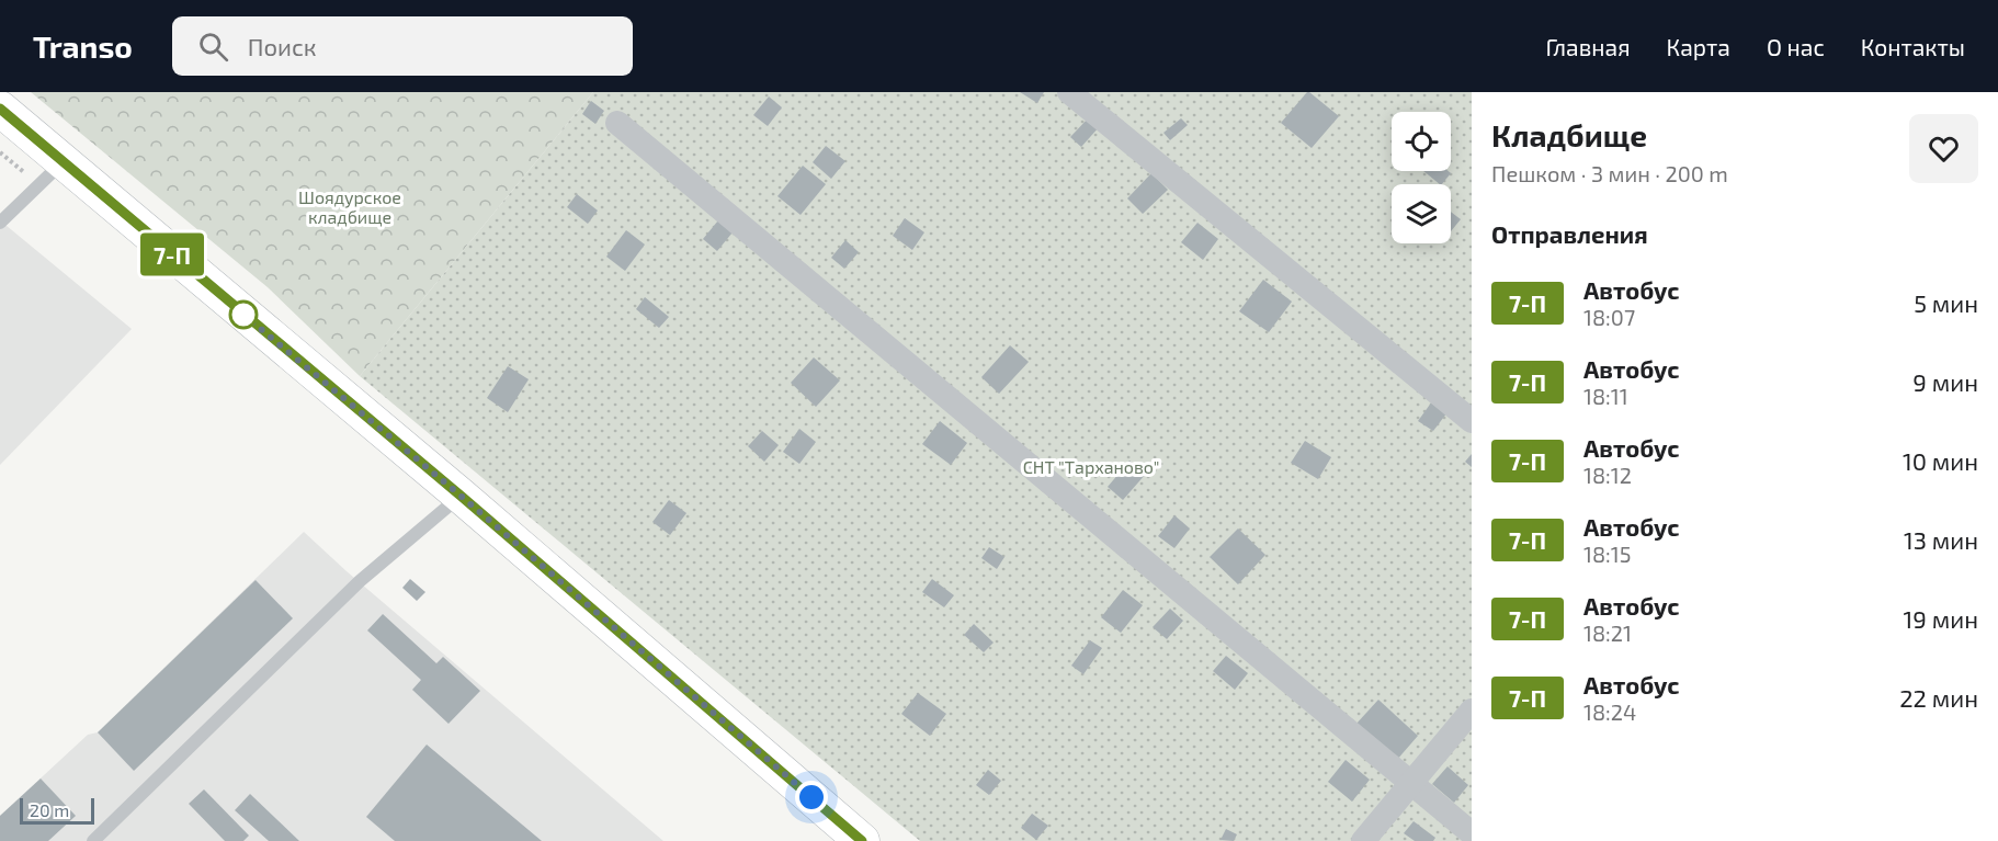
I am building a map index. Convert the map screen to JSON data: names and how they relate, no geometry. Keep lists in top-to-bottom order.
{
  "parks": ["Шоядурское кладбище", "СНТ \"Тарханово\""],
  "lines": ["bus line 7-П"],
  "scale_bar": "20 m",
  "page": {
    "header": "Transo",
    "search": "Поиск",
    "nav": [
      "Главная",
      "Карта",
      "О нас",
      "Контакты"
    ],
    "on_map": "7-П",
    "heading": [
      ["Кладбище", "Пешком · 3 мин · 200 m"],
      "Отправления"
    ],
    "list": [
      {
        "mark": "7-П",
        "name": "Автобус",
        "note": "18:07",
        "value": "5 мин"
      },
      {
        "mark": "7-П",
        "name": "Автобус",
        "note": "18:11",
        "value": "9 мин"
      },
      {
        "mark": "7-П",
        "name": "Автобус",
        "note": "18:12",
        "value": "10 мин"
      },
      {
        "mark": "7-П",
        "name": "Автобус",
        "note": "18:15",
        "value": "13 мин"
      },
      {
        "mark": "7-П",
        "name": "Автобус",
        "note": "18:21",
        "value": "19 мин"
      },
      {
        "mark": "7-П",
        "name": "Автобус",
        "note": "18:24",
        "value": "22 мин"
      }
    ],
    "scale": "20 m"
  }
}
